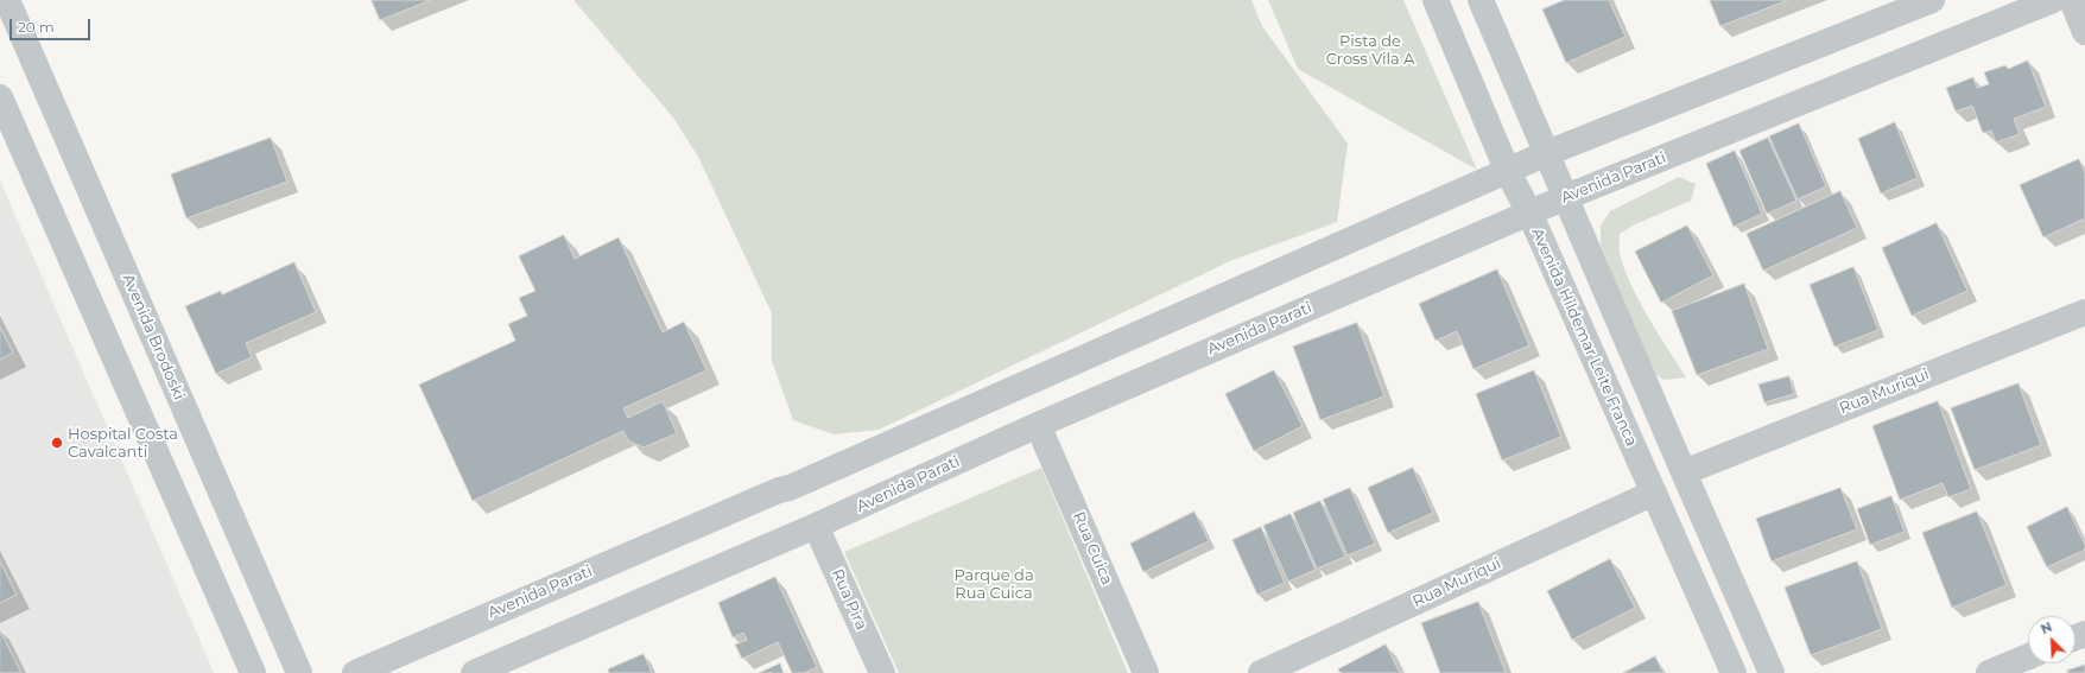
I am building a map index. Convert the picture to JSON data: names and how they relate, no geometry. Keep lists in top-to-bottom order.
{
  "streets": {
    "street": [
      "Avenida Parati",
      "Avenida Brodoski",
      "Avenida Hildemar Leite Franca",
      "Rua Muriqui",
      "Rua Cuica",
      "Rua Pira"
    ]
  },
  "crossings": [
    ["Avenida Parati", "Avenida Hildemar Leite Franca"],
    ["Avenida Parati", "Rua Cuica"],
    ["Avenida Parati", "Rua Pira"],
    ["Avenida Hildemar Leite Franca", "Rua Muriqui"]
  ],
  "parks": ["Pista de Cross Vila A", "Parque da Rua Cuica"],
  "places": ["Hospital Costa Cavalcanti"],
  "scale_bar": "20 m",
  "north": "top left"
}
